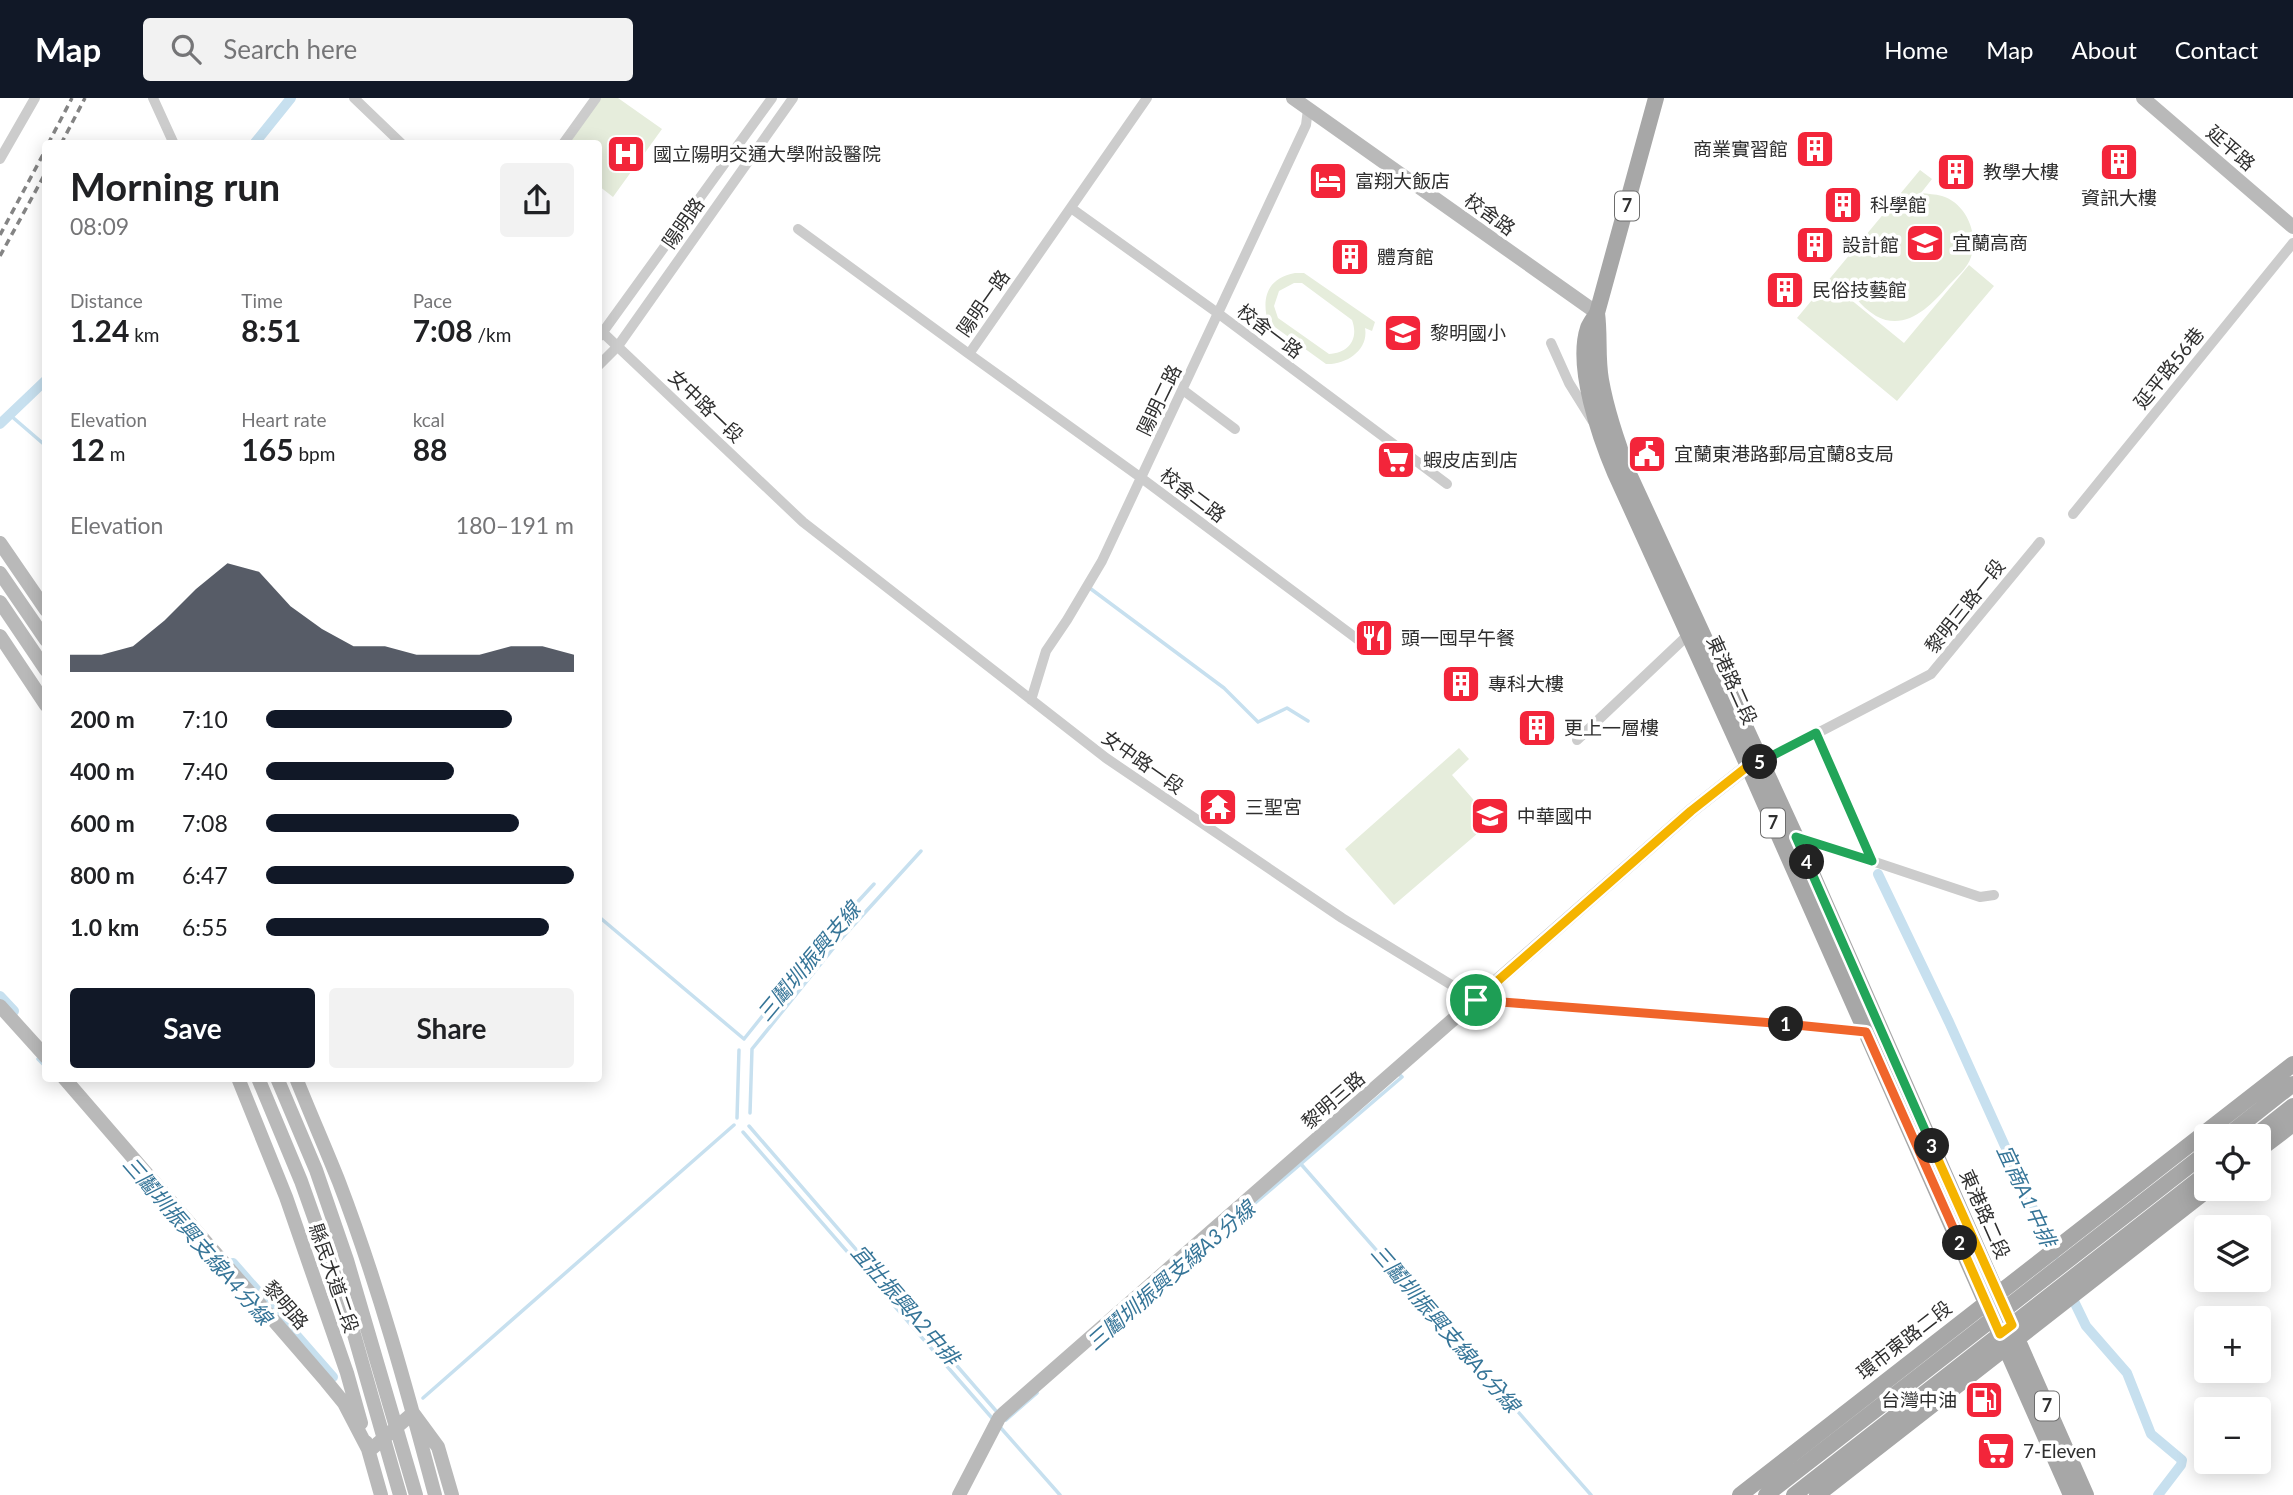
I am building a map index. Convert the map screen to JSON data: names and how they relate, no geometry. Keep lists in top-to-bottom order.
{
  "streets": {
    "main road": ["7", "東港路二段", "環市東路二段"],
    "street": [
      "延平路",
      "校舍路",
      "陽明路",
      "陽明一路",
      "校舍一路",
      "延平路56巷",
      "陽明二路",
      "女中路一段",
      "校舍二路",
      "黎明三路一段",
      "黎明三路",
      "縣民大道二段",
      "黎明路"
    ]
  },
  "crossings": [
    ["7", "東港路二段"],
    ["7", "環市東路二段"],
    ["校舍路", "陽明二路"],
    ["校舍路", "東港路二段"],
    ["陽明路", "女中路一段"],
    ["陽明一路", "校舍一路"],
    ["陽明一路", "校舍二路"],
    ["校舍一路", "陽明二路"],
    ["陽明二路", "女中路一段"],
    ["陽明二路", "校舍二路"],
    ["女中路一段", "東港路二段"],
    ["女中路一段", "黎明三路"],
    ["黎明三路一段", "東港路二段"],
    ["黎明三路一段", "黎明三路"],
    ["東港路二段", "黎明三路"],
    ["東港路二段", "環市東路二段"],
    ["縣民大道二段", "黎明路"]
  ],
  "water": [
    "三鬮圳振興支線",
    "宜商A1中排",
    "三鬮圳振興支線A4分線",
    "三鬮圳振興支線A3分線",
    "宜壯振興A2中排",
    "三鬮圳振興支線A6分線"
  ],
  "places": {
    "building": [
      "商業實習館",
      "資訊大樓",
      "教學大樓",
      "科學館",
      "設計館",
      "體育館",
      "民俗技藝館",
      "專科大樓",
      "更上一層樓"
    ],
    "hospital": ["國立陽明交通大學附設醫院"],
    "hotel": ["富翔大飯店"],
    "school or university": ["宜蘭高商", "黎明國小", "中華國中"],
    "public building": ["宜蘭東港路郵局宜蘭8支局"],
    "supermarket": ["蝦皮店到店", "7-Eleven"],
    "restaurant": ["頭一囤早午餐"],
    "temple": ["三聖宮"],
    "fuel station": ["台灣中油"]
  },
  "page": {
    "header": "Map",
    "search": "Search here",
    "nav": [
      "Home",
      "Map",
      "About",
      "Contact"
    ],
    "heading": ["Morning run", "08:09"],
    "stats": [
      ["Distance", "1.24 km"],
      ["Time", "8:51"],
      ["Pace", "7:08 /km"],
      ["Elevation", "12 m"],
      ["Heart rate", "165 bpm"],
      ["kcal", "88"]
    ],
    "chart": ["Elevation", "180–191 m"],
    "list": [
      {
        "name": "200 m",
        "note": "7:10"
      },
      {
        "name": "400 m",
        "note": "7:40"
      },
      {
        "name": "600 m",
        "note": "7:08"
      },
      {
        "name": "800 m",
        "note": "6:47"
      },
      {
        "name": "1.0 km",
        "note": "6:55"
      }
    ],
    "pins": [
      "5",
      "4",
      "1",
      "3",
      "2"
    ],
    "buttons": ["Save", "Share"],
    "map_buttons": ["+", "−"]
  }
}
